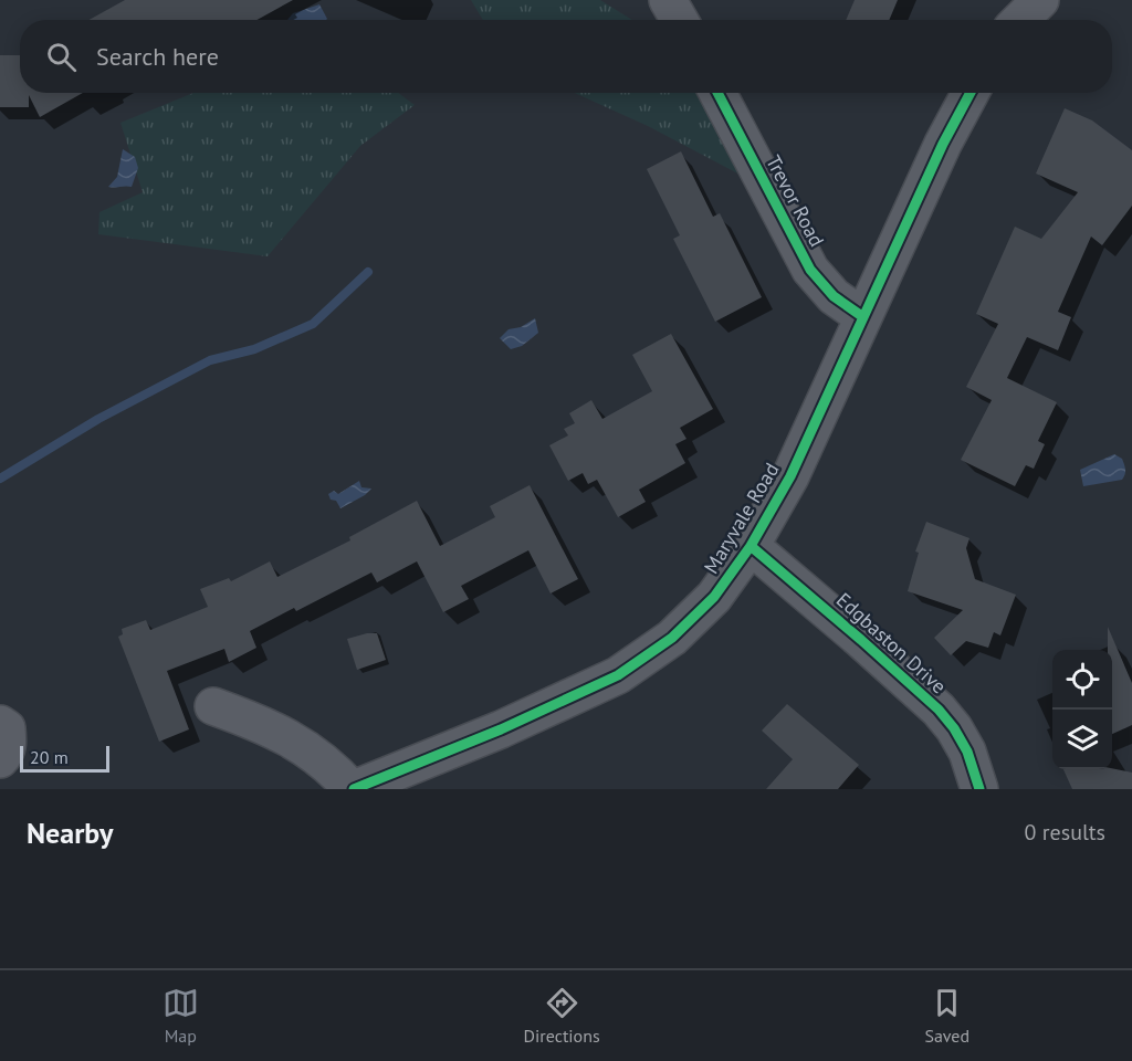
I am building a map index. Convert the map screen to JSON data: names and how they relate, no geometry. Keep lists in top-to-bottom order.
{
  "streets": {
    "street": ["Trevor Road", "Maryvale Road", "Edgbaston Drive"]
  },
  "crossings": [
    ["Trevor Road", "Maryvale Road"],
    ["Maryvale Road", "Edgbaston Drive"]
  ],
  "scale_bar": "20 m",
  "page": {
    "search": "Search here",
    "scale": "20 m",
    "heading": ["Nearby", "0 results"],
    "nav": ["Map", "Directions", "Saved"]
  }
}
